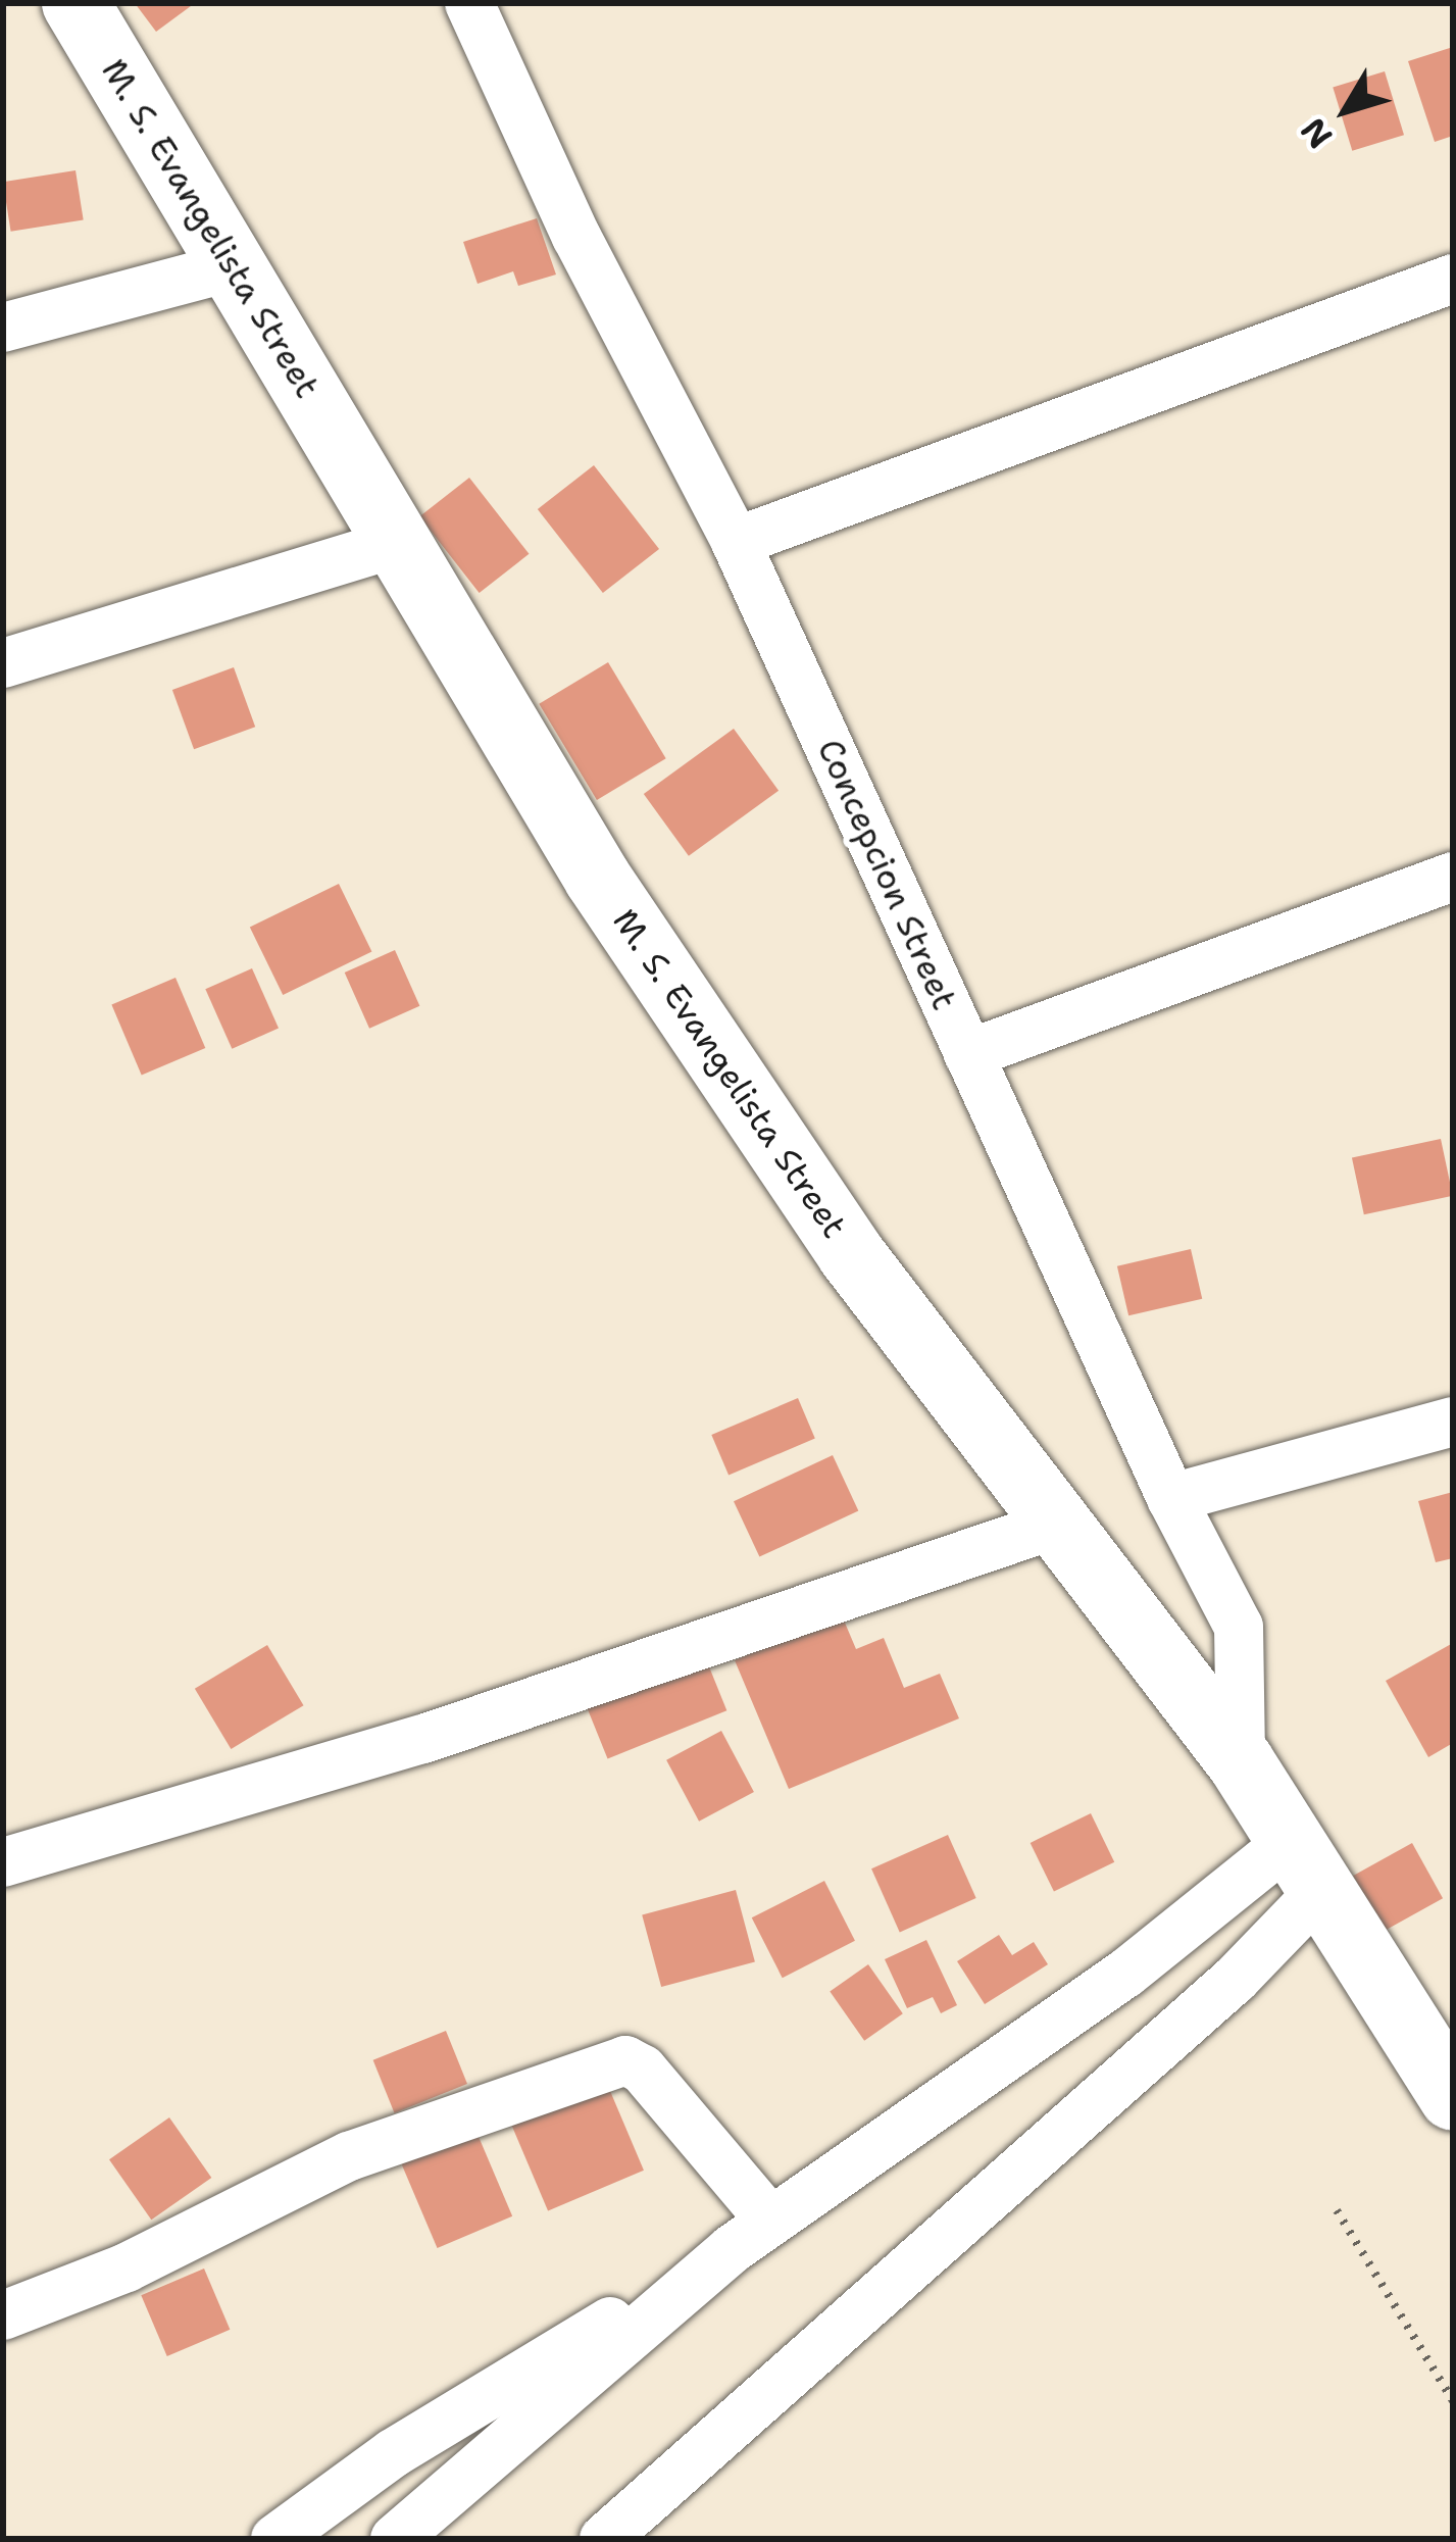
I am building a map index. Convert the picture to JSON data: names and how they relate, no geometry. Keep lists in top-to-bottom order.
{
  "streets": {
    "street": ["M. S. Evangelista Street", "Concepcion Street"]
  },
  "crossings": [
    ["M. S. Evangelista Street", "Concepcion Street"]
  ],
  "north": "bottom left"
}
